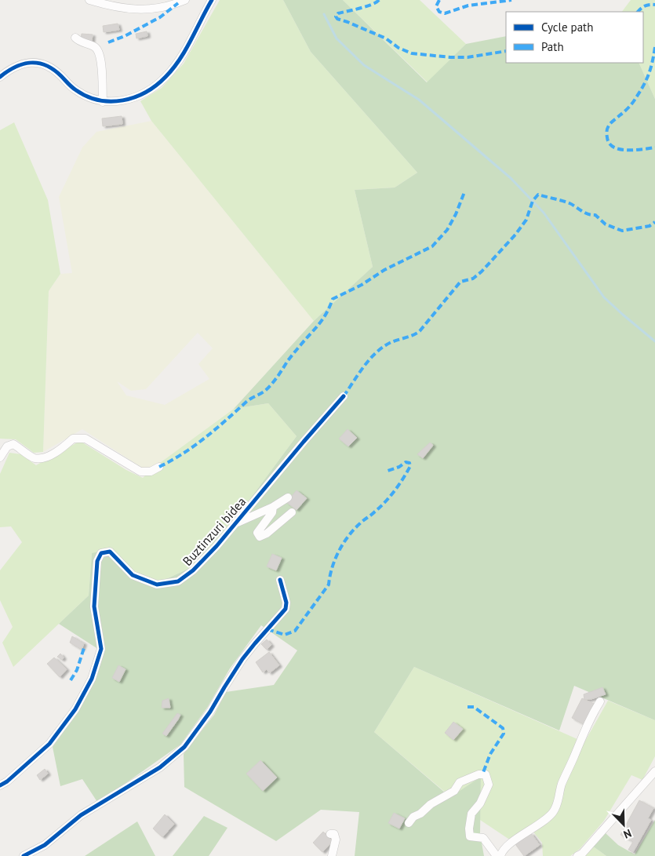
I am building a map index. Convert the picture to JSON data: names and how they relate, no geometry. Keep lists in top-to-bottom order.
{
  "streets": {
    "street": ["Buztinzuri bidea"]
  },
  "legend": ["Cycle path", "Path"],
  "north": "bottom right"
}
